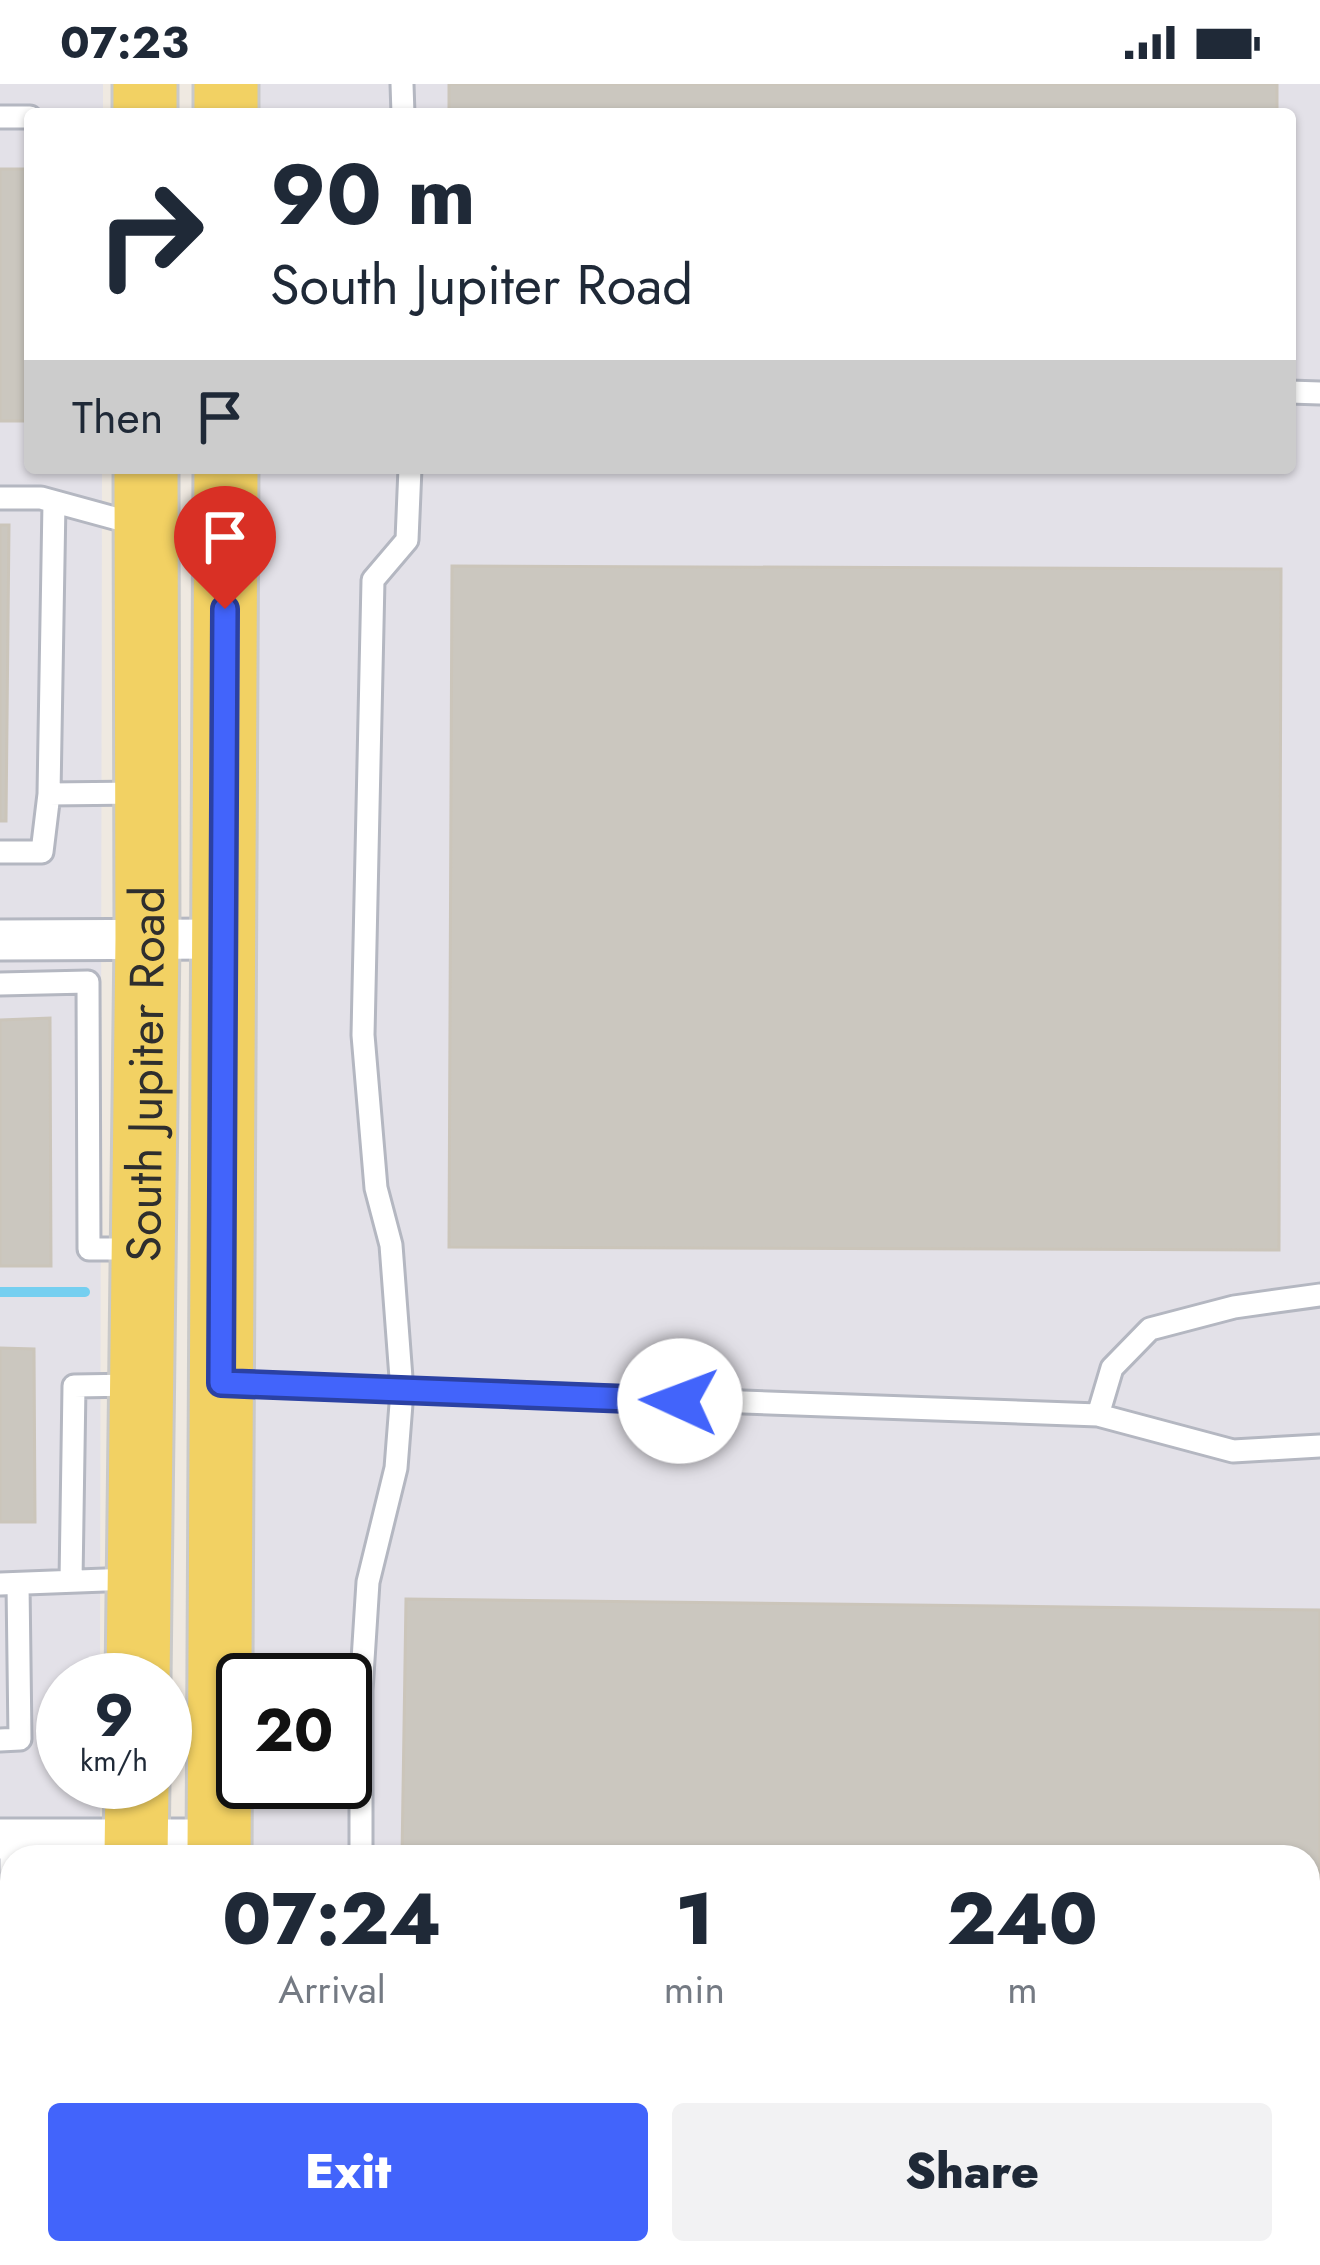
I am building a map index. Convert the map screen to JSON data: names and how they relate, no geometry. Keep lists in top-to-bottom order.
{
  "streets": {
    "main road": ["South Jupiter Road"]
  },
  "page": {
    "status": "07:23",
    "turn": ["90 m", "South Jupiter Road"],
    "then": "Then",
    "speed": "9 km/h",
    "limit": "20",
    "eta": [
      "07:24",
      "Arrival",
      "1",
      "min",
      "240",
      "m"
    ],
    "buttons": ["Exit", "Share"]
  }
}
